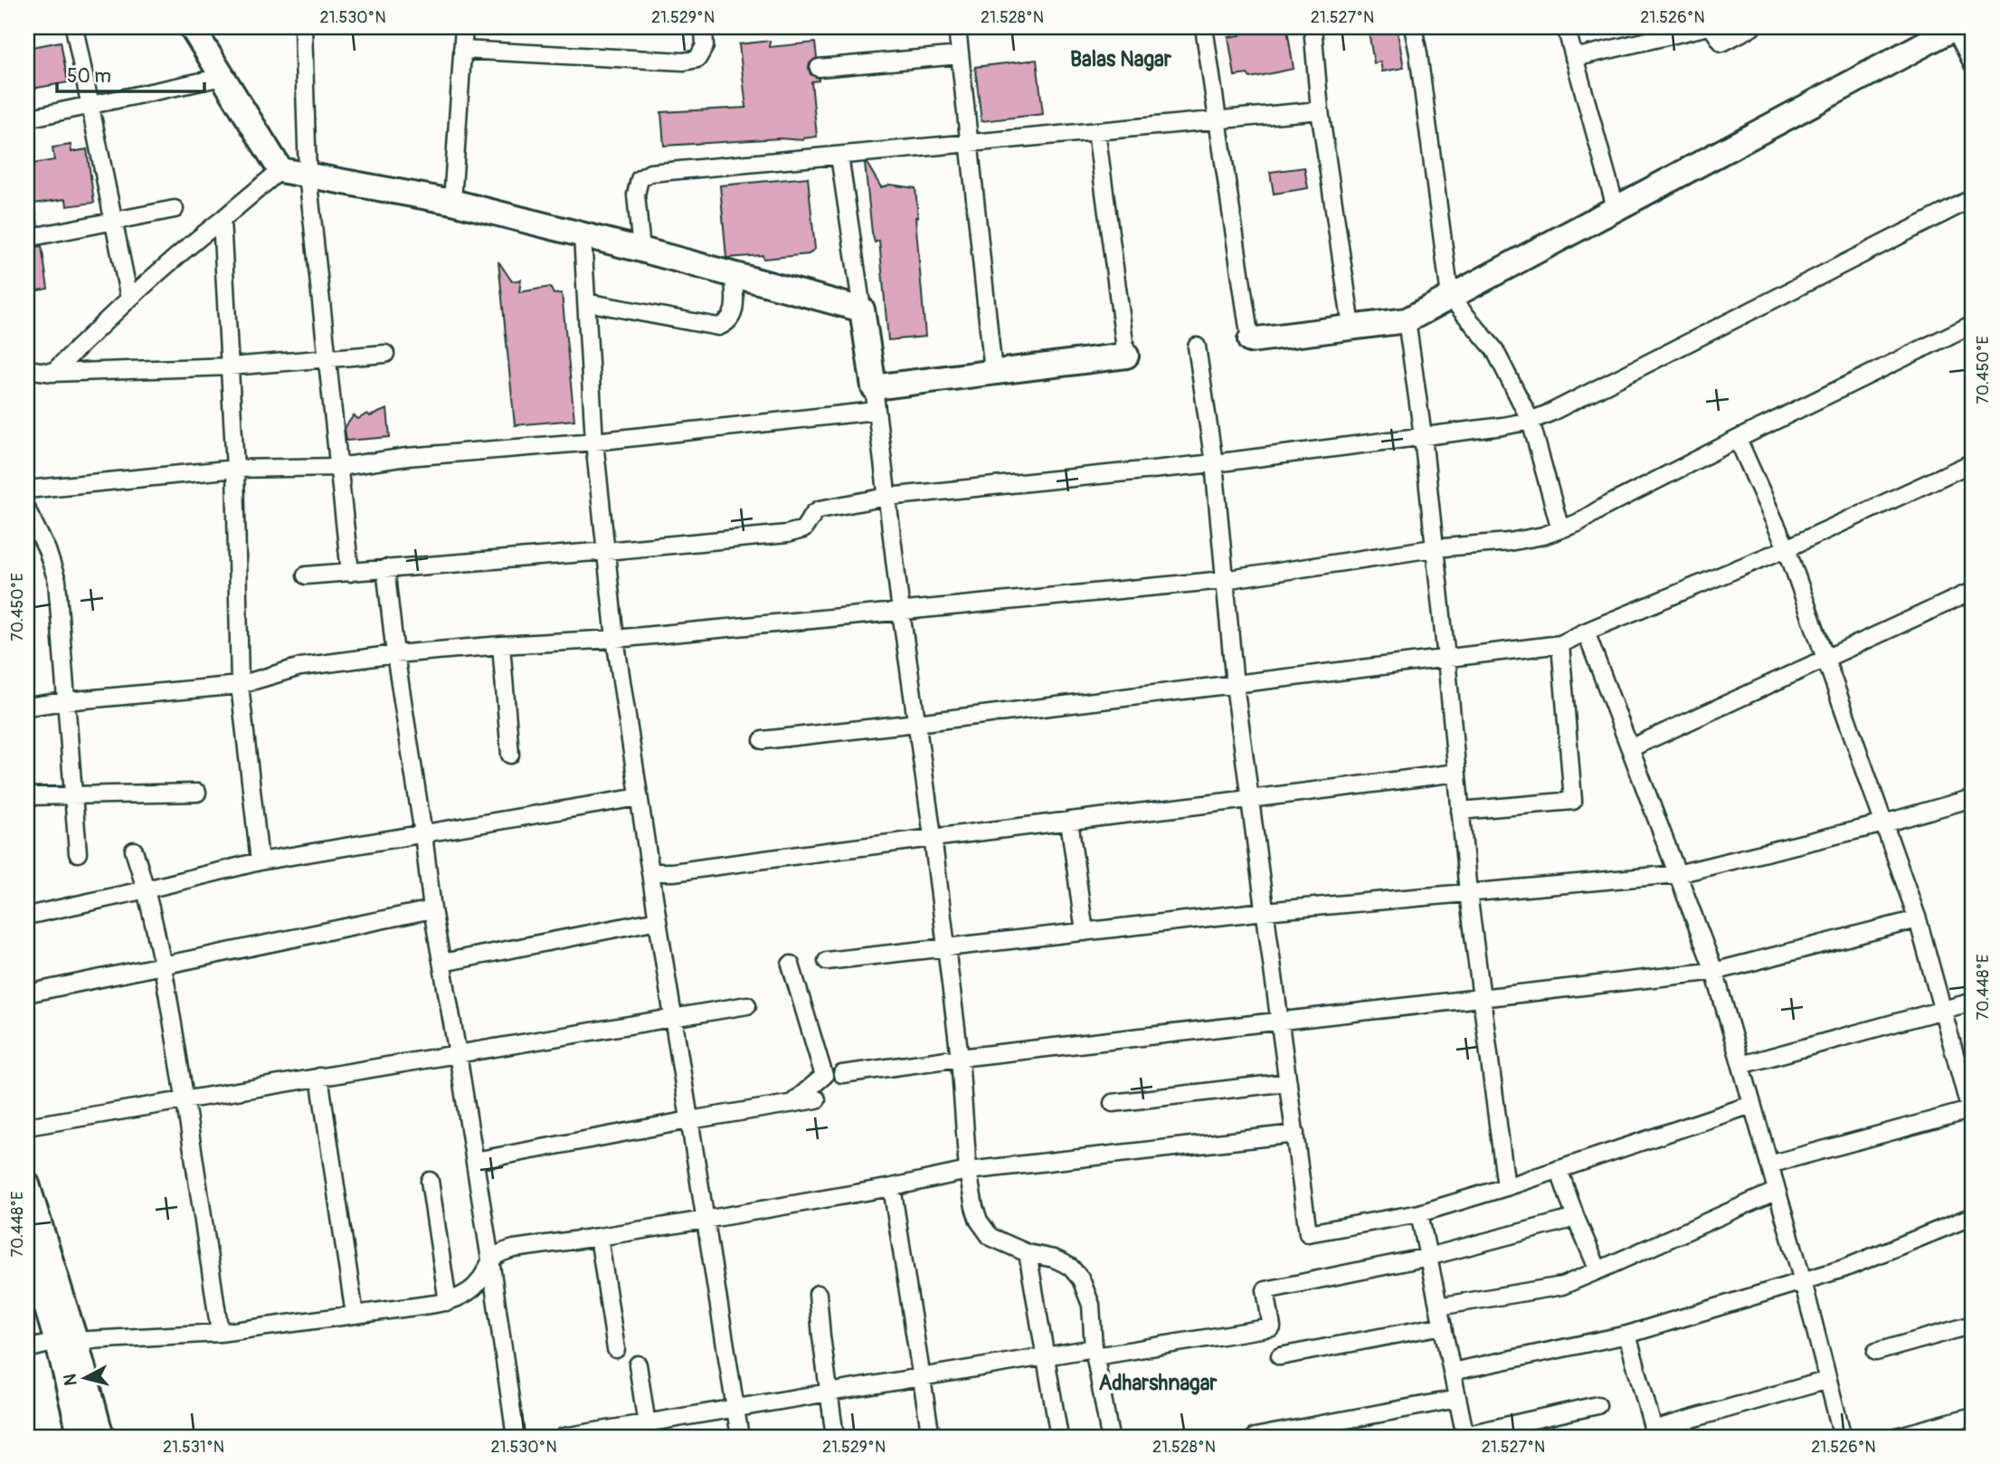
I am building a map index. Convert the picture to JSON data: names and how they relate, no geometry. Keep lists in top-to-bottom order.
{
  "districts": ["Balas Nagar", "Adharshnagar"],
  "scale_bar": "50 m",
  "north": "left",
  "coordinates": [
    "21.530°N",
    "21.529°N",
    "21.528°N",
    "21.527°N",
    "21.526°N",
    "70.450°E",
    "70.448°E",
    "21.531°N"
  ]
}
